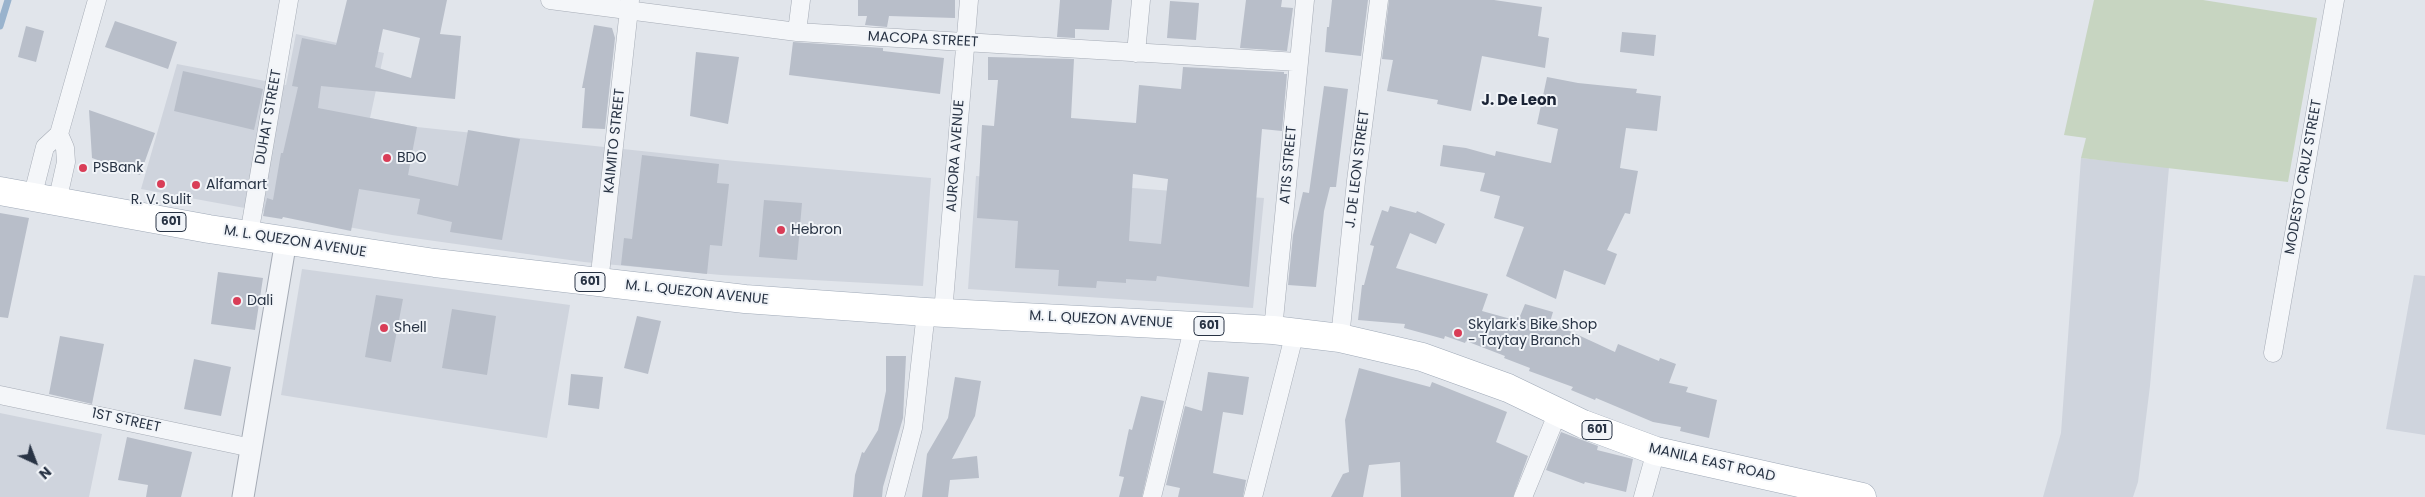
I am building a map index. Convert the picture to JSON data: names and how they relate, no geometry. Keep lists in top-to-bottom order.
{
  "streets": {
    "main road": ["601", "M. L. QUEZON AVENUE", "MANILA EAST ROAD"],
    "street": [
      "MACOPA STREET",
      "DUHAT STREET",
      "KAIMITO STREET",
      "AURORA AVENUE",
      "ATIS STREET",
      "J. DE LEON STREET",
      "MODESTO CRUZ STREET",
      "1ST STREET"
    ]
  },
  "crossings": [
    ["MACOPA STREET", "KAIMITO STREET"],
    ["MACOPA STREET", "AURORA AVENUE"],
    ["MACOPA STREET", "ATIS STREET"],
    ["DUHAT STREET", "M. L. QUEZON AVENUE"],
    ["KAIMITO STREET", "M. L. QUEZON AVENUE"],
    ["AURORA AVENUE", "M. L. QUEZON AVENUE"],
    ["ATIS STREET", "M. L. QUEZON AVENUE"],
    ["J. DE LEON STREET", "M. L. QUEZON AVENUE"],
    ["J. DE LEON STREET", "MANILA EAST ROAD"],
    ["M. L. QUEZON AVENUE", "MANILA EAST ROAD"]
  ],
  "districts": ["J. De Leon"],
  "places": [
    "BDO",
    "PSBank",
    "R. V. Sulit",
    "Alfamart",
    "Hebron",
    "Dali",
    "Shell",
    "Skylark's Bike Shop - Taytay Branch"
  ],
  "north": "bottom right"
}
